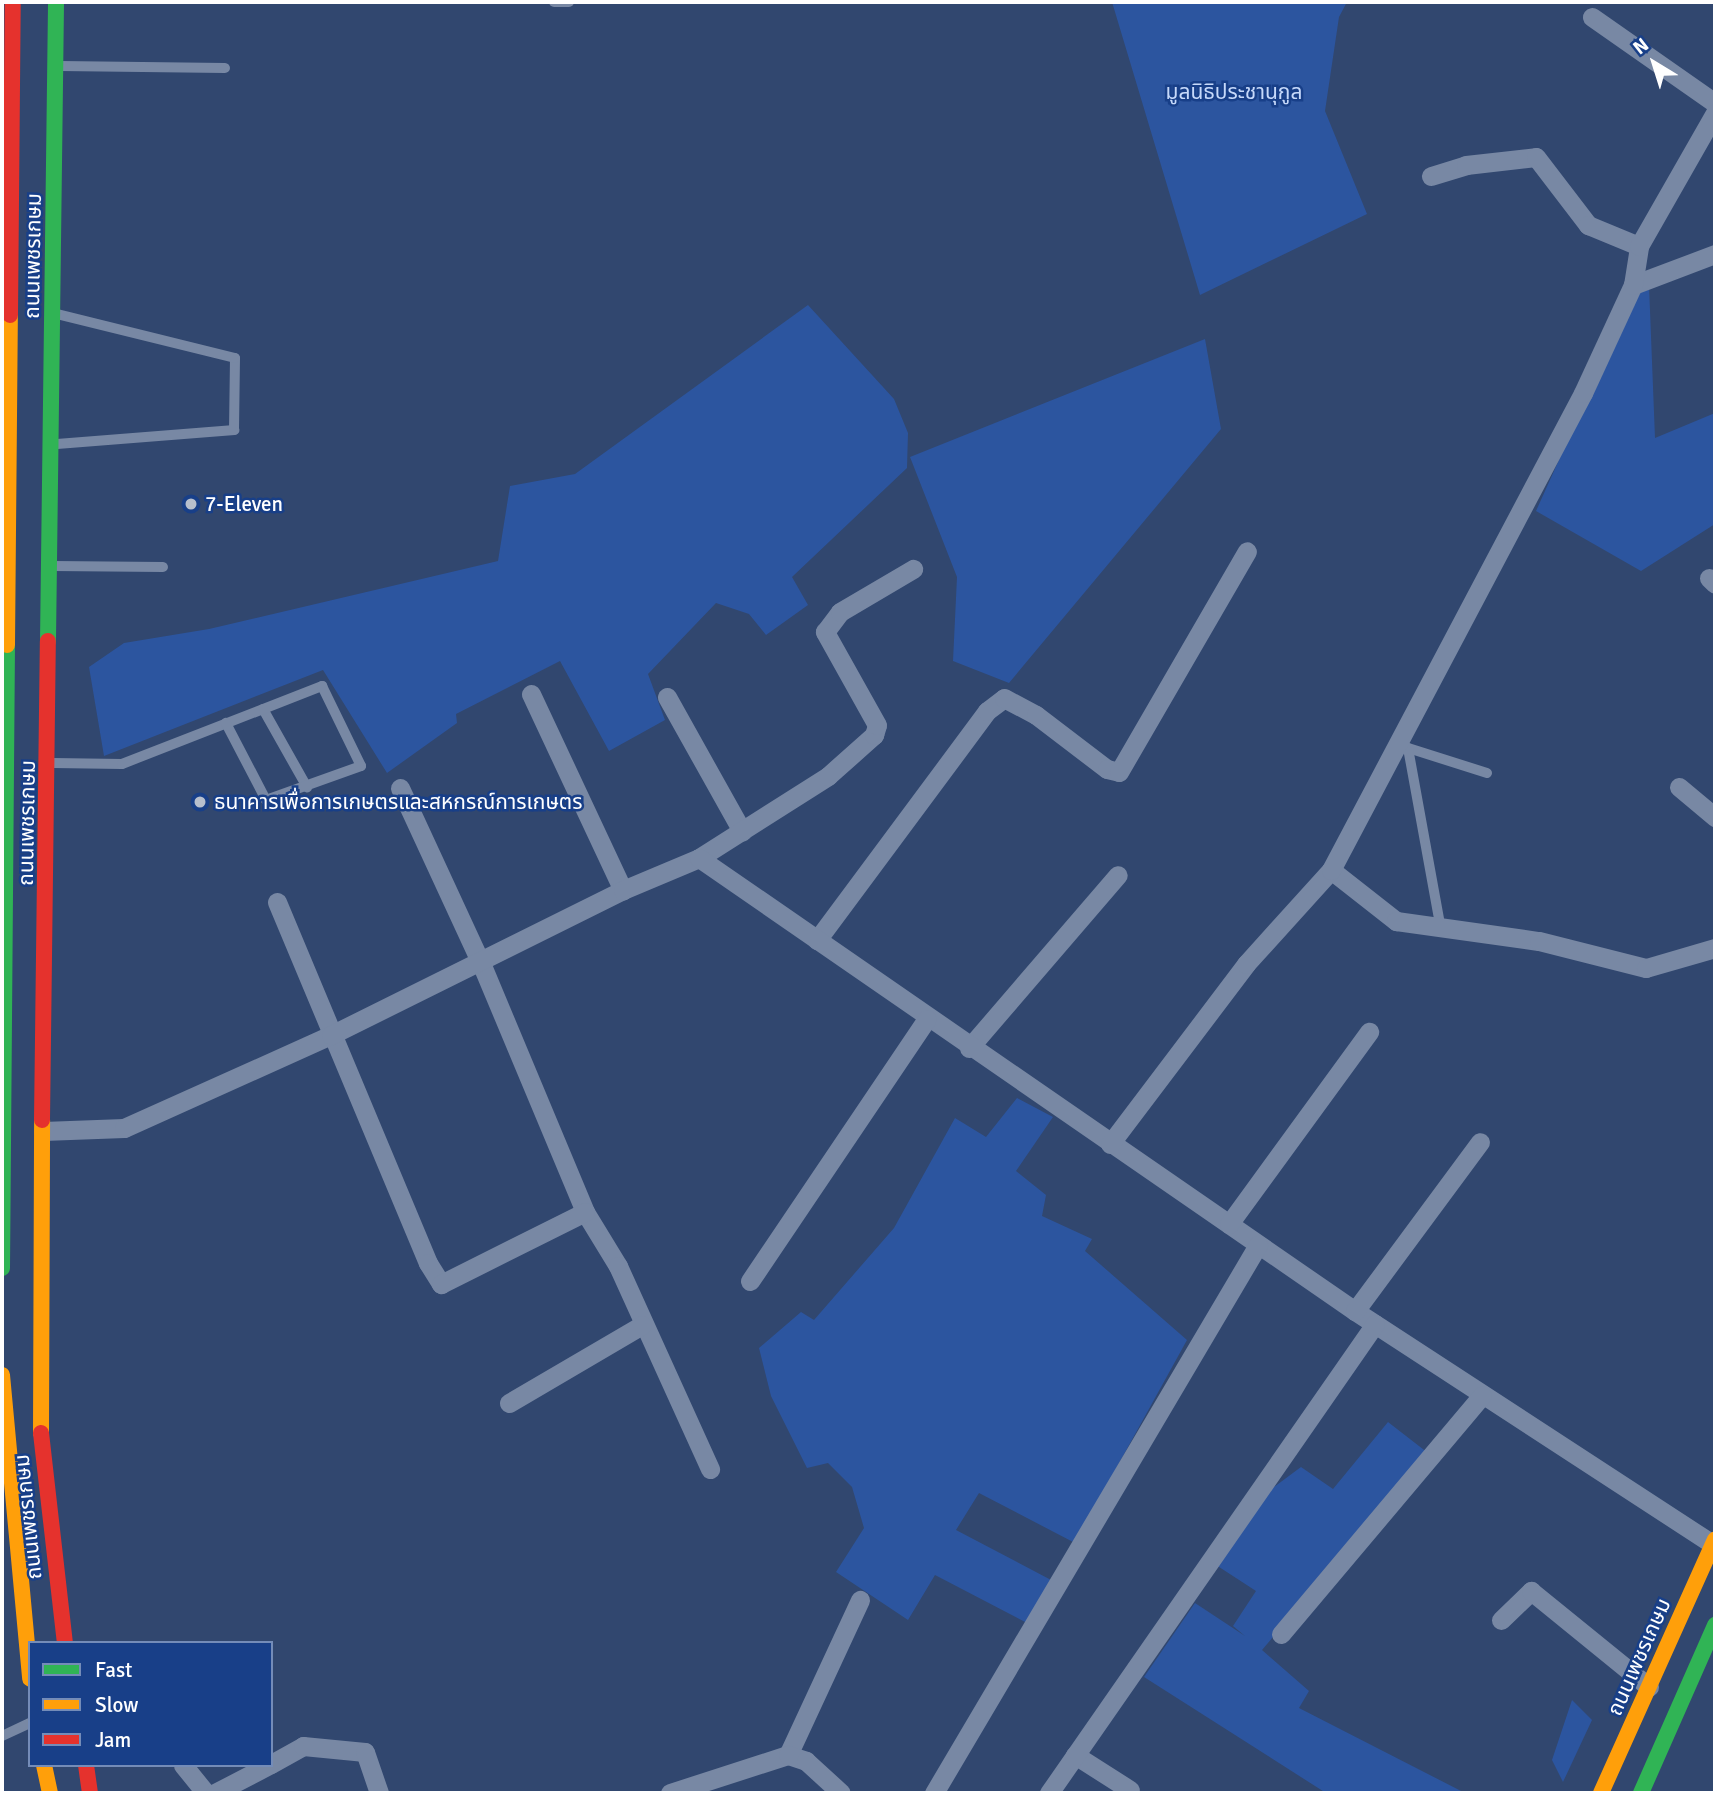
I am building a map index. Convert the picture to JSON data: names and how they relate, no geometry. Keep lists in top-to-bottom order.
{
  "streets": {
    "main road": ["ถนนเพชรเกษม"]
  },
  "parks": ["มูลนิธิประชานุกูล"],
  "places": ["7-Eleven", "ธนาคารเพื่อการเกษตรและสหกรณ์การเกษตร"],
  "legend": ["Fast", "Slow", "Jam"],
  "north": "top left"
}
